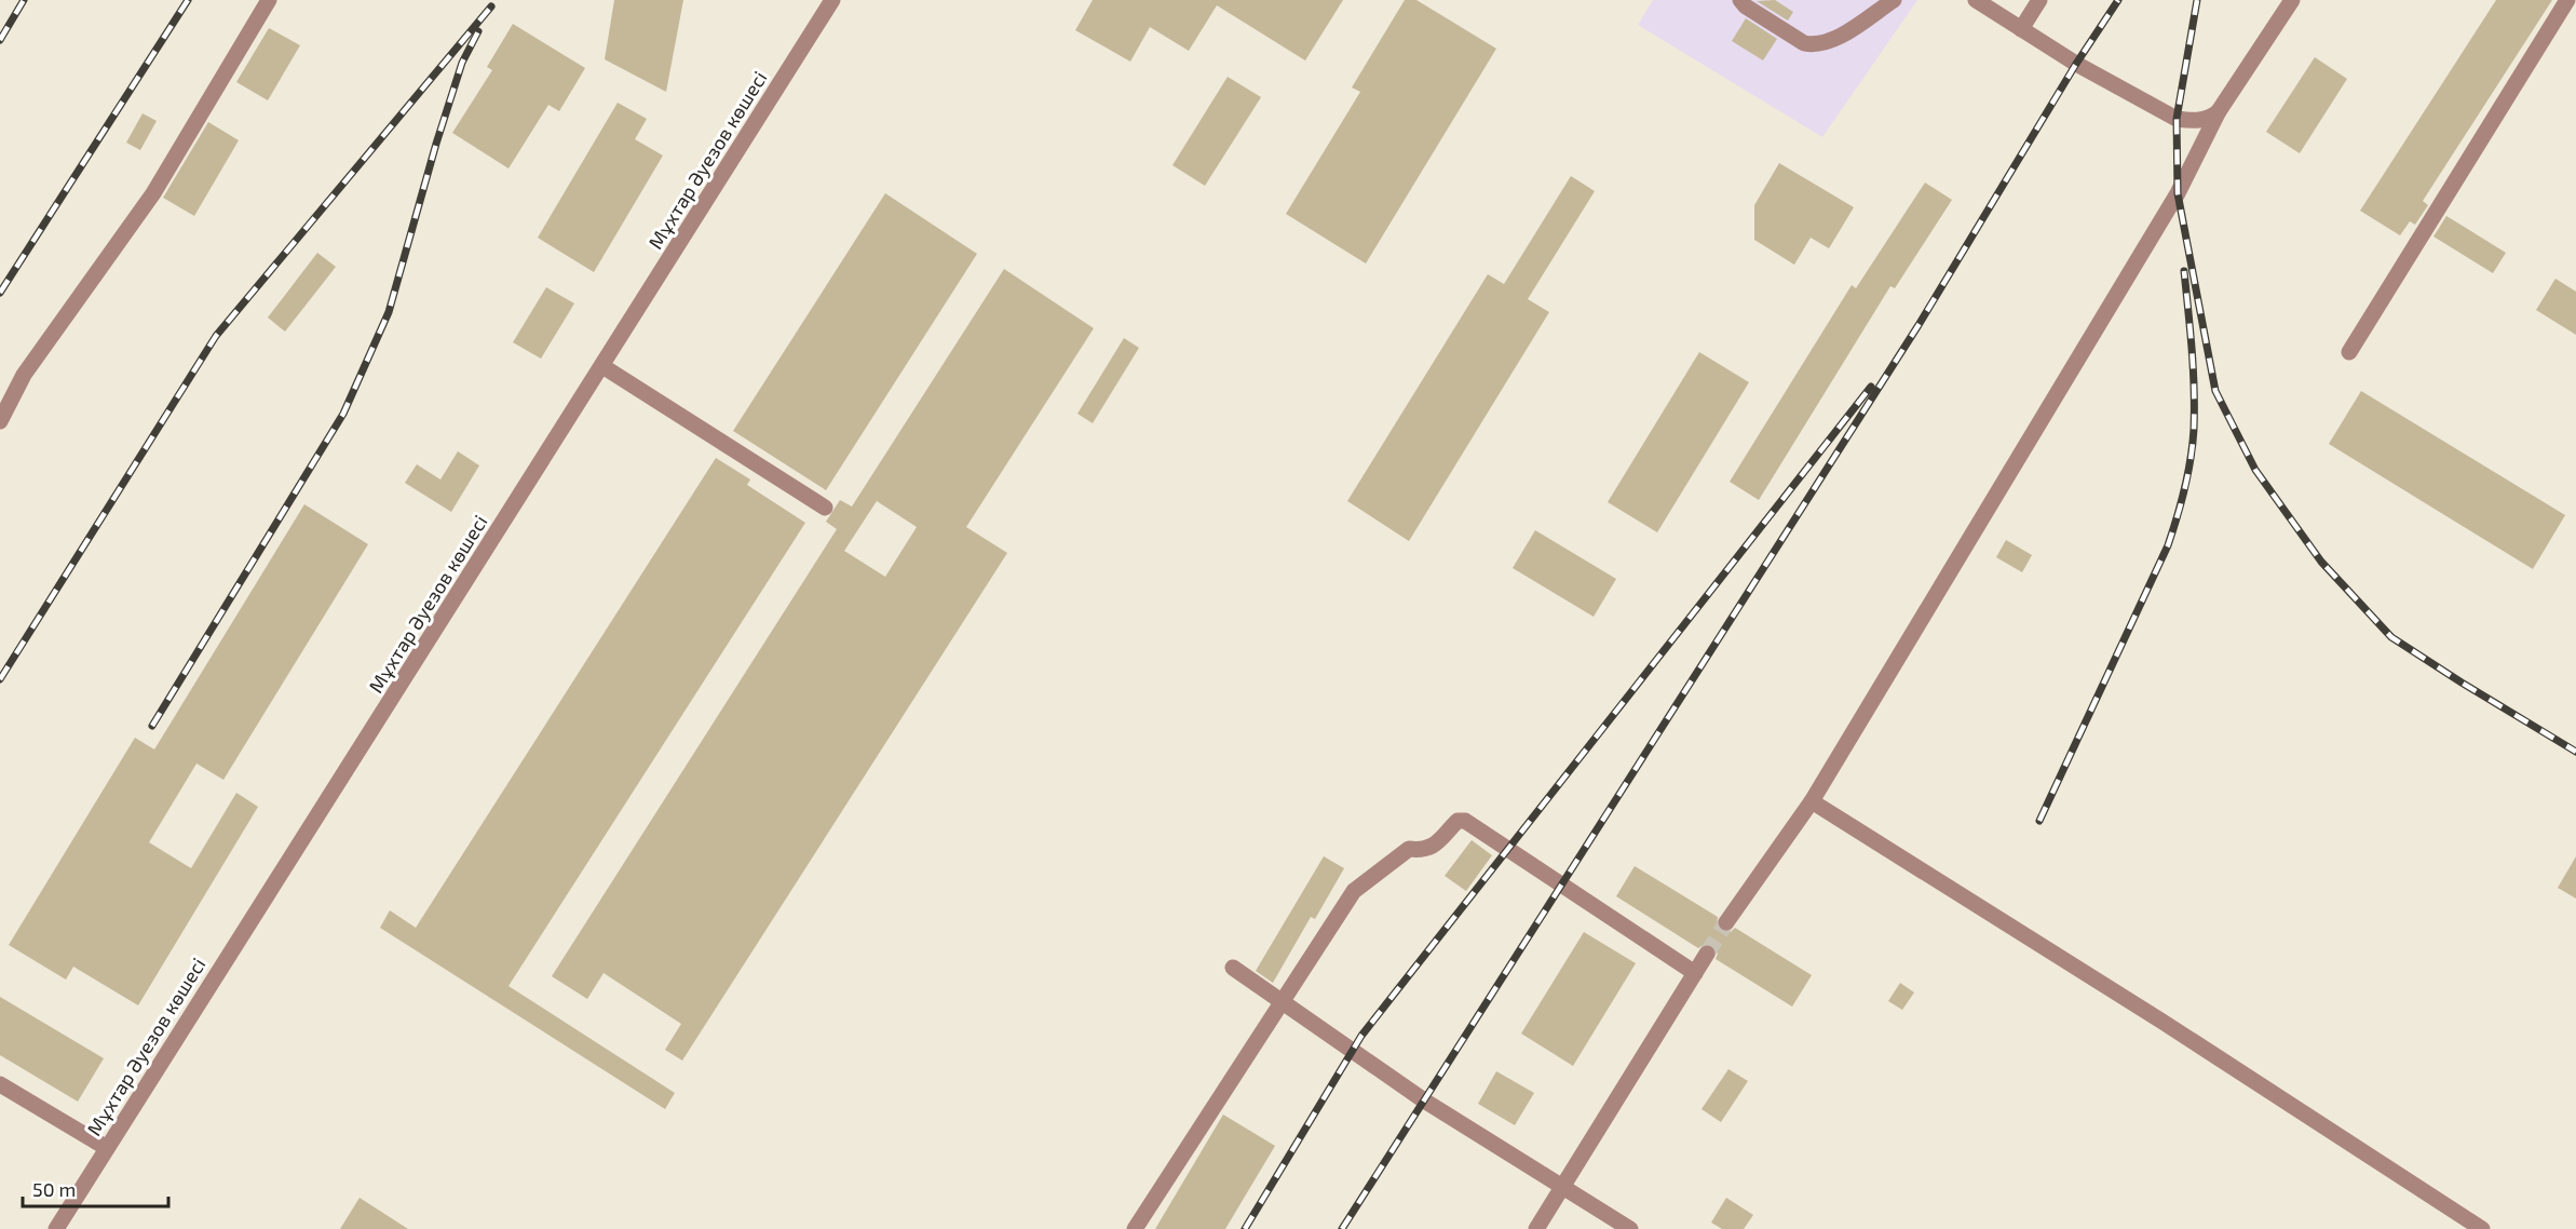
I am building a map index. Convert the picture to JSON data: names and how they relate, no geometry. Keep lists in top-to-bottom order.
{
  "streets": {
    "street": ["Мұхтар Әуезов көшесі"]
  },
  "scale_bar": "50 m"
}
